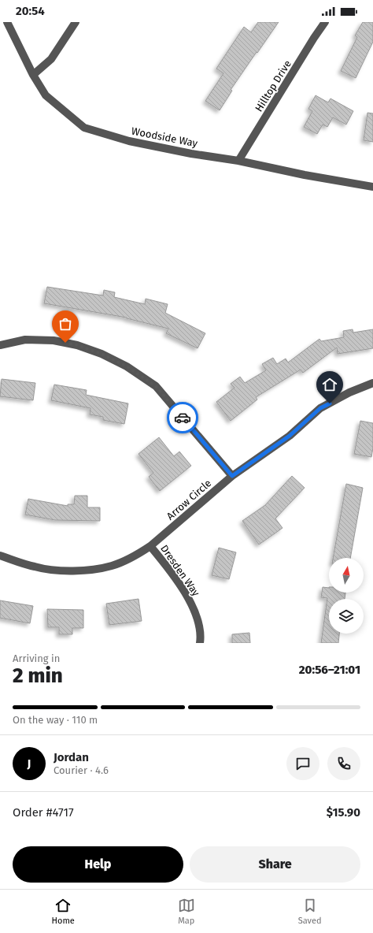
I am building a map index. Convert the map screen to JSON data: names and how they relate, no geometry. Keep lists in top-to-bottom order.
{
  "streets": {
    "street": [
      "Hilltop Drive",
      "Woodside Way",
      "Arrow Circle",
      "Dresden Way"
    ]
  },
  "crossings": [
    ["Hilltop Drive", "Woodside Way"],
    ["Arrow Circle", "Dresden Way"]
  ],
  "north": "top",
  "page": {
    "status": "20:54",
    "heading": ["2 min", "Arriving in", "20:56–21:01"],
    "panel": [
      "Jordan",
      "Courier · 4.6",
      "Order #4717",
      "$15.90"
    ],
    "bar": "On the way · 110 m",
    "round": "J",
    "buttons": ["Help", "Share"],
    "tabs": ["Home", "Map", "Saved"]
  }
}
